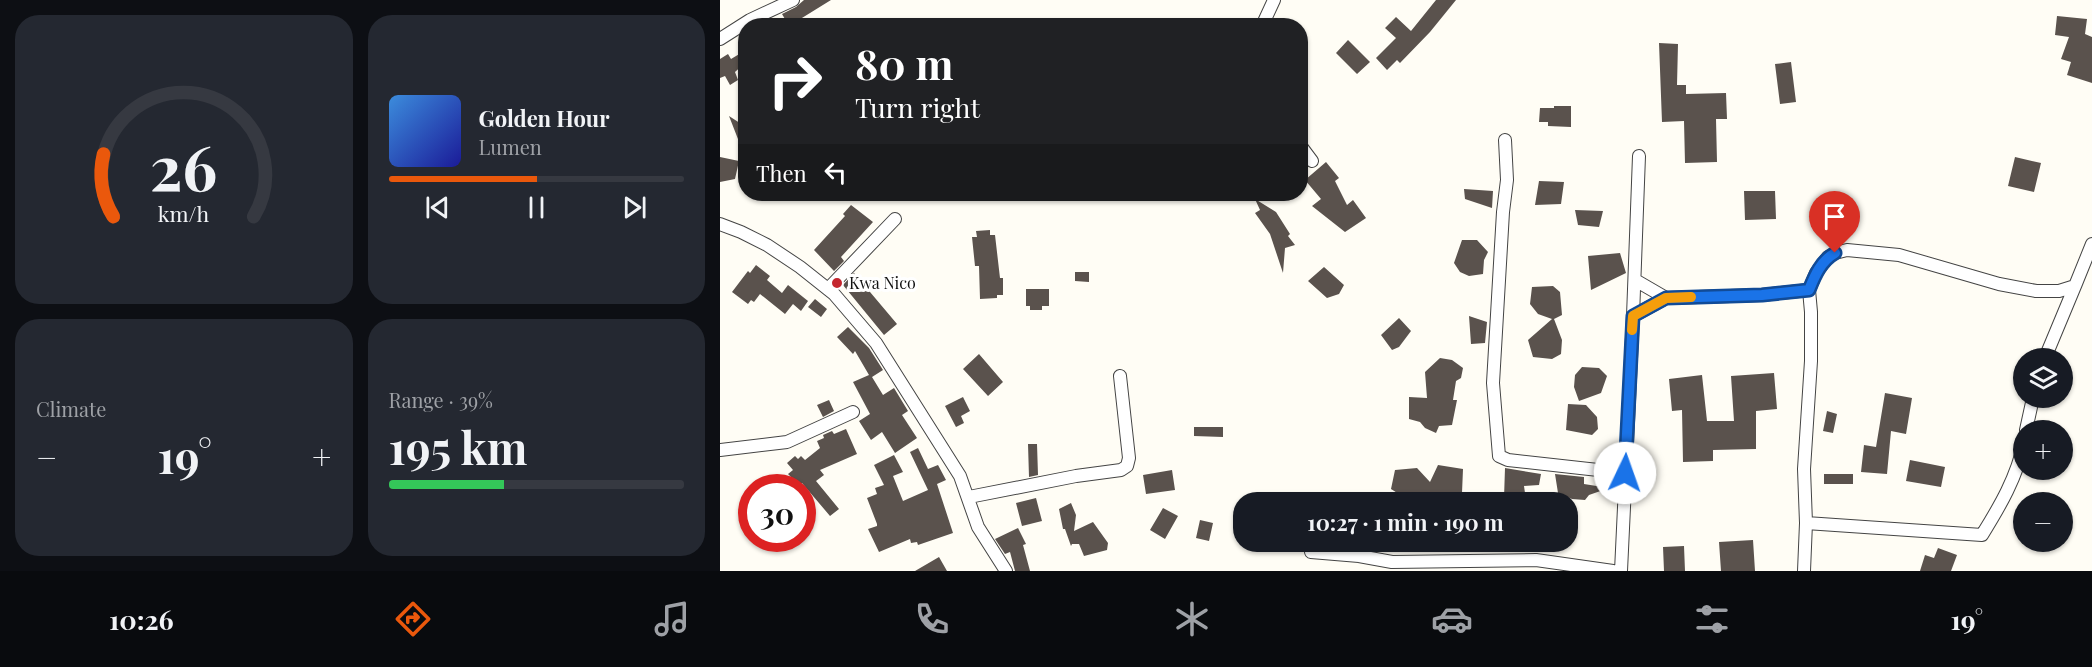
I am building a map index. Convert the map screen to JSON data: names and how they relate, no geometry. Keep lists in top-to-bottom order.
{
  "places": ["Kwa Nico"],
  "page": {
    "turn": ["80 m", "Turn right"],
    "song": ["Golden Hour", "Lumen"],
    "then": "Then",
    "tile": [
      "Climate",
      ["Range · 39%", "195 km"]
    ],
    "map_buttons": ["+", "−"],
    "heat": ["−", "19°", "+"],
    "limit": "30",
    "trip": "10:27 · 1 min · 190 m",
    "tabs": ["10:26", "19°"],
    "gauge": ["26", "km/h"]
  }
}
